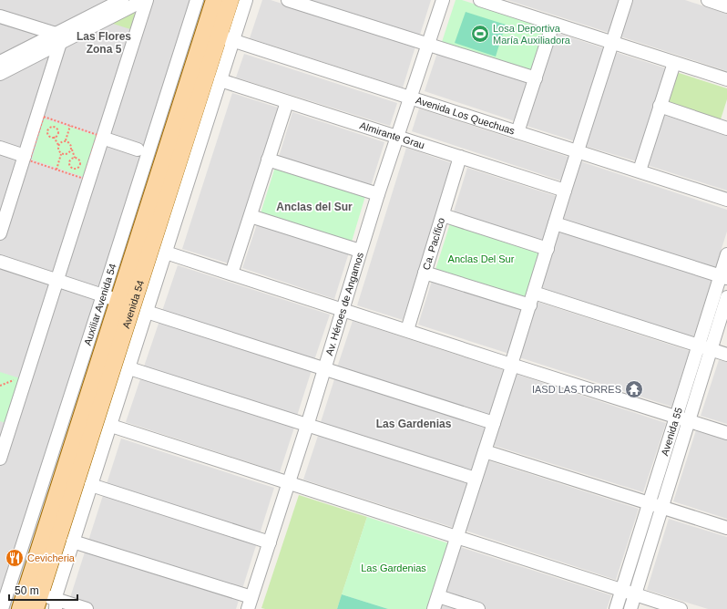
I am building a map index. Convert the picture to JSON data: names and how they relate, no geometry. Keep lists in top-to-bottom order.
{
  "streets": {
    "main road": ["Avenida 54"],
    "street": [
      "Avenida Los Quechuas",
      "Almirante Grau",
      "Ca. Pacífico",
      "Av. Héroes de Angamos",
      "Auxiliar Avenida 54",
      "Avenida 55"
    ]
  },
  "crossings": [
    ["Avenida Los Quechuas", "Av. Héroes de Angamos"],
    ["Avenida Los Quechuas", "Avenida 54"],
    ["Almirante Grau", "Ca. Pacífico"],
    ["Almirante Grau", "Av. Héroes de Angamos"],
    ["Auxiliar Avenida 54", "Avenida 54"]
  ],
  "districts": ["Las Flores Zona 5", "Anclas del Sur", "Las Gardenias"],
  "parks": ["Anclas Del Sur", "Las Gardenias"],
  "places": {
    "sports": ["Losa Deportiva María Auxiliadora"],
    "temple": ["IASD LAS TORRES"],
    "restaurant": ["Cevicheria"]
  },
  "scale_bar": "50 m"
}
